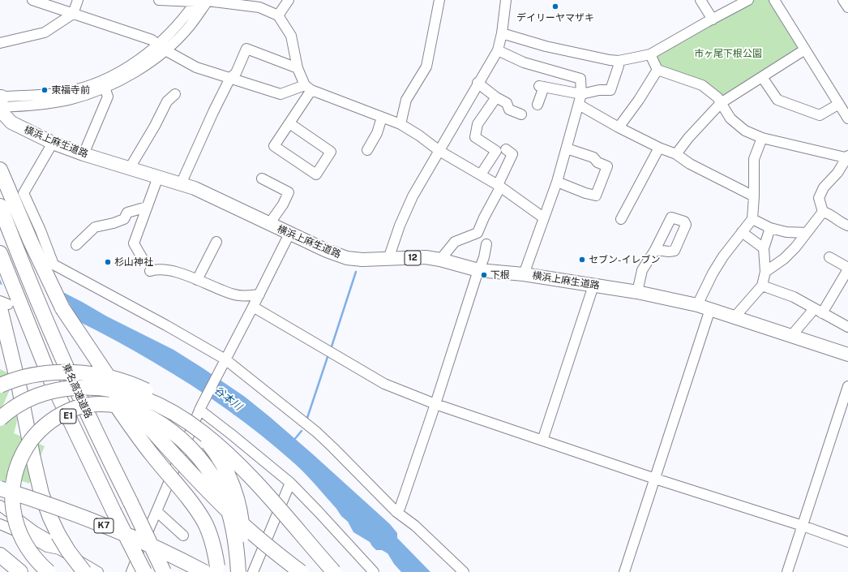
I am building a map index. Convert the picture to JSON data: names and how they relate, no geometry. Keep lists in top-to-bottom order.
{
  "streets": {
    "highway": ["東名高速道路", "E1", "K7"],
    "main road": ["横浜上麻生道路", "12"]
  },
  "water": ["谷本川"],
  "parks": ["市ヶ尾下根公園"],
  "places": [
    "デイリーヤマザキ",
    "東福寺前",
    "セブン-イレブン",
    "杉山神社",
    "下根"
  ]
}
